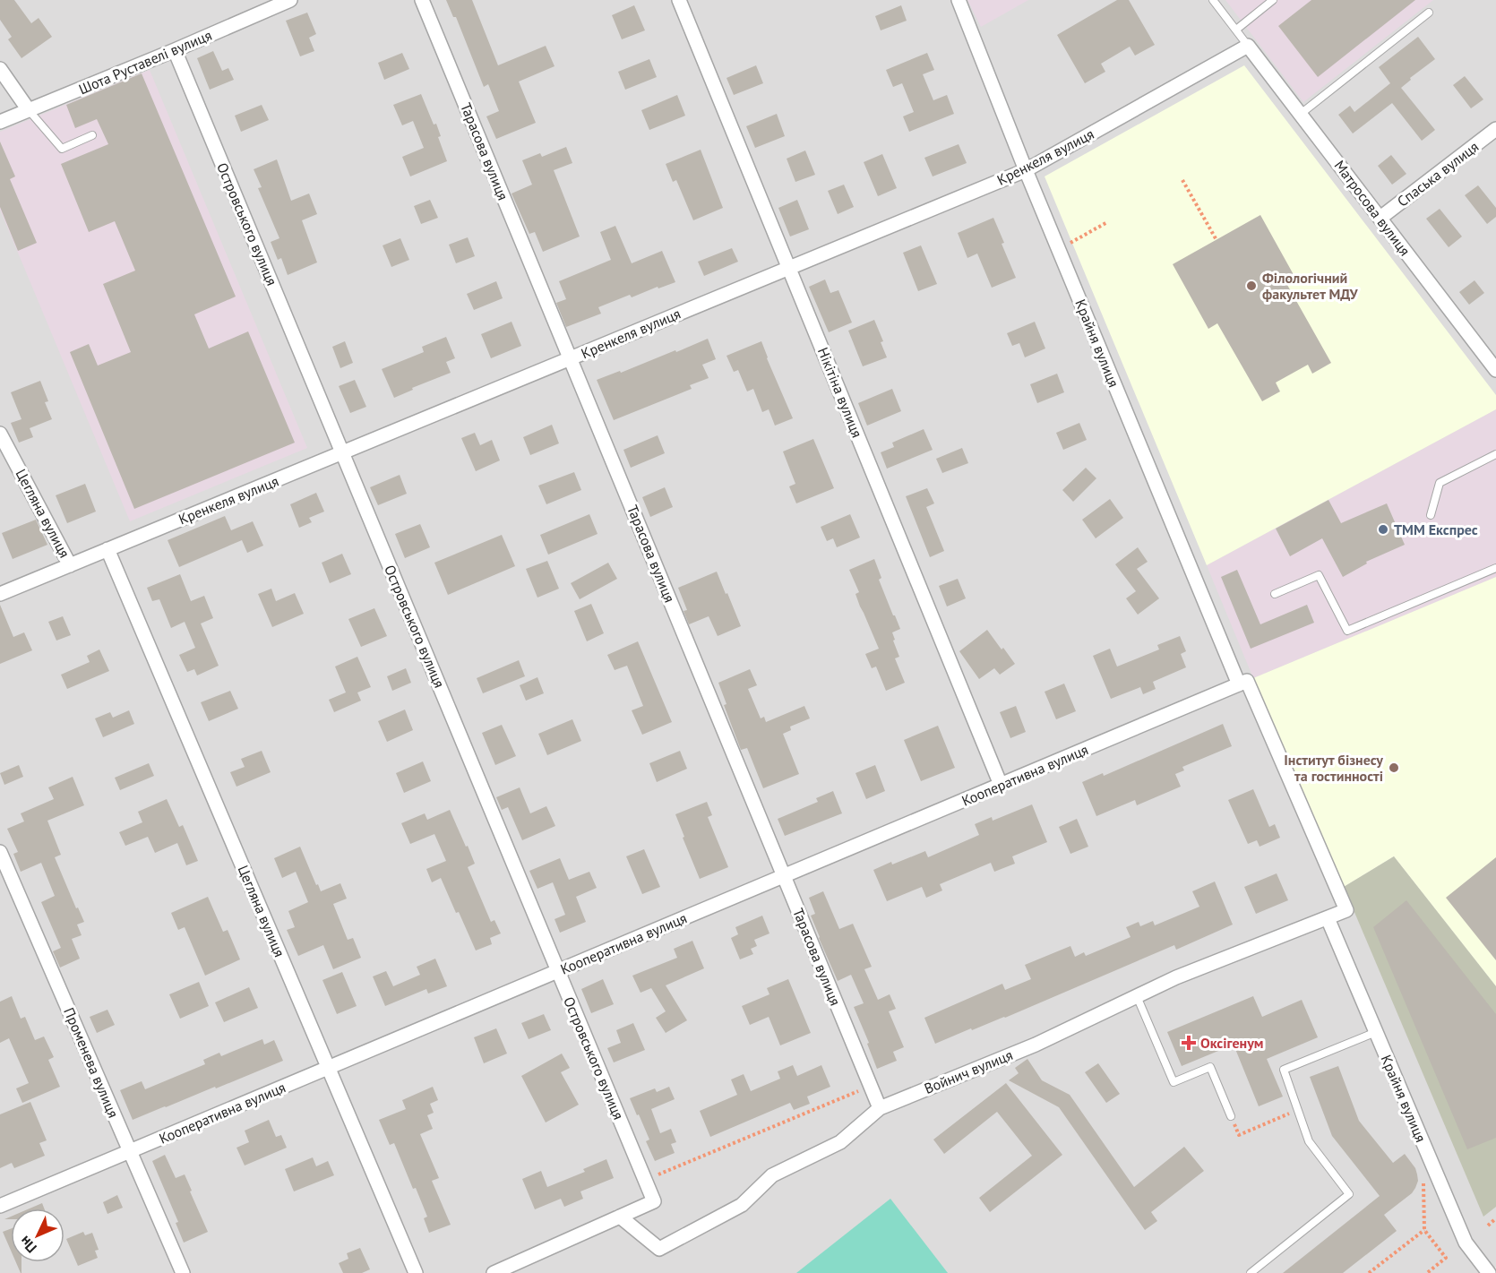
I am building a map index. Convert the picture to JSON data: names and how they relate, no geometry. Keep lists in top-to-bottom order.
{
  "streets": {
    "street": [
      "Шота Руставелі вулиця",
      "Тарасова вулиця",
      "Кренкеля вулиця",
      "Спаська вулиця",
      "Матросова вулиця",
      "Островського вулиця",
      "Крайня вулиця",
      "Нікітіна вулиця",
      "Цегляна вулиця",
      "Кооперативна вулиця",
      "Променева вулиця",
      "Войнич вулиця"
    ]
  },
  "crossings": [
    ["Шота Руставелі вулиця", "Островського вулиця"],
    ["Тарасова вулиця", "Кренкеля вулиця"],
    ["Тарасова вулиця", "Кооперативна вулиця"],
    ["Тарасова вулиця", "Войнич вулиця"],
    ["Кренкеля вулиця", "Матросова вулиця"],
    ["Кренкеля вулиця", "Островського вулиця"],
    ["Кренкеля вулиця", "Крайня вулиця"],
    ["Кренкеля вулиця", "Нікітіна вулиця"],
    ["Кренкеля вулиця", "Цегляна вулиця"],
    ["Спаська вулиця", "Матросова вулиця"],
    ["Островського вулиця", "Кооперативна вулиця"],
    ["Островського вулиця", "Войнич вулиця"],
    ["Крайня вулиця", "Кооперативна вулиця"],
    ["Крайня вулиця", "Войнич вулиця"],
    ["Нікітіна вулиця", "Кооперативна вулиця"],
    ["Цегляна вулиця", "Кооперативна вулиця"],
    ["Кооперативна вулиця", "Променева вулиця"]
  ],
  "places": {
    "other": ["Філологічний факультет МДУ", "ТММ Експрес", "Інститут бізнесу та гостинності"],
    "health": ["Оксігенум"]
  },
  "north": "bottom left"
}
